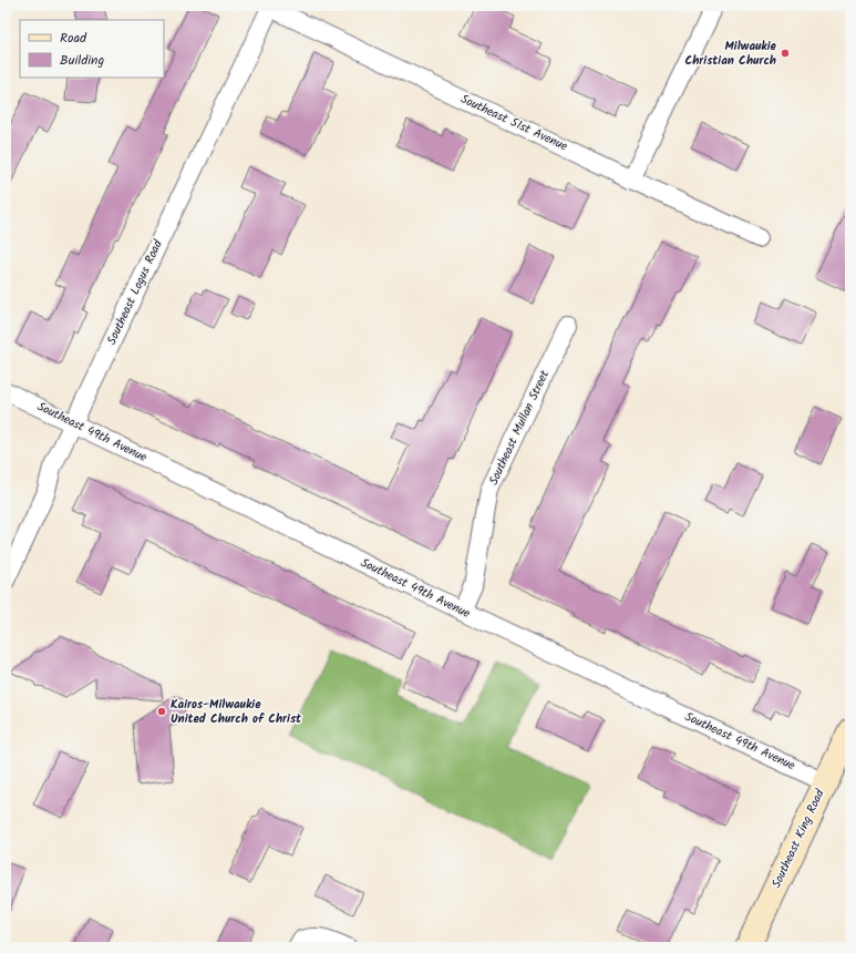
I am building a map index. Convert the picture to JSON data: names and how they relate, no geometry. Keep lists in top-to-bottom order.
{
  "streets": {
    "main road": ["Southeast King Road"],
    "street": [
      "Southeast 51st Avenue",
      "Southeast Logus Road",
      "Southeast Mullan Street",
      "Southeast 49th Avenue"
    ]
  },
  "crossings": [
    ["Southeast 51st Avenue", "Southeast Logus Road"],
    ["Southeast Logus Road", "Southeast 49th Avenue"],
    ["Southeast Mullan Street", "Southeast 49th Avenue"],
    ["Southeast 49th Avenue", "Southeast King Road"]
  ],
  "places": ["Milwaukie Christian Church", "Kairos-Milwaukie United Church of Christ"],
  "legend": ["Road", "Building"]
}
